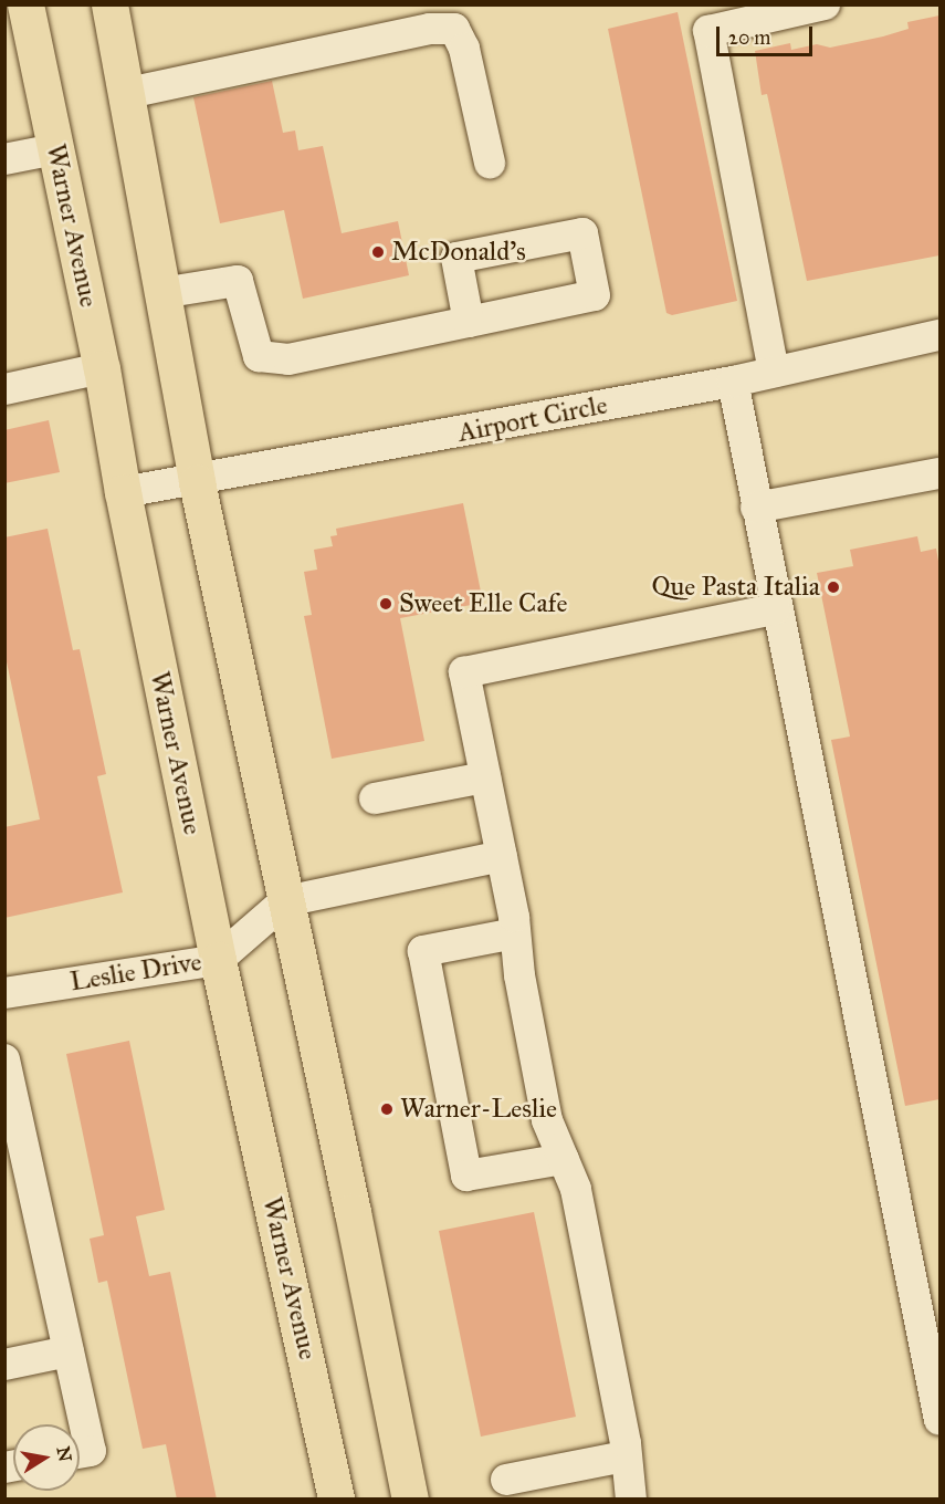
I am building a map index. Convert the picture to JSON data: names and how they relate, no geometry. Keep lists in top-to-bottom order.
{
  "streets": {
    "main road": ["Warner Avenue"],
    "street": ["Airport Circle", "Leslie Drive"]
  },
  "crossings": [
    ["Warner Avenue", "Airport Circle"],
    ["Warner Avenue", "Leslie Drive"]
  ],
  "places": [
    "McDonald's",
    "Que Pasta Italia",
    "Sweet Elle Cafe",
    "Warner-Leslie"
  ],
  "scale_bar": "20 m",
  "north": "right"
}
